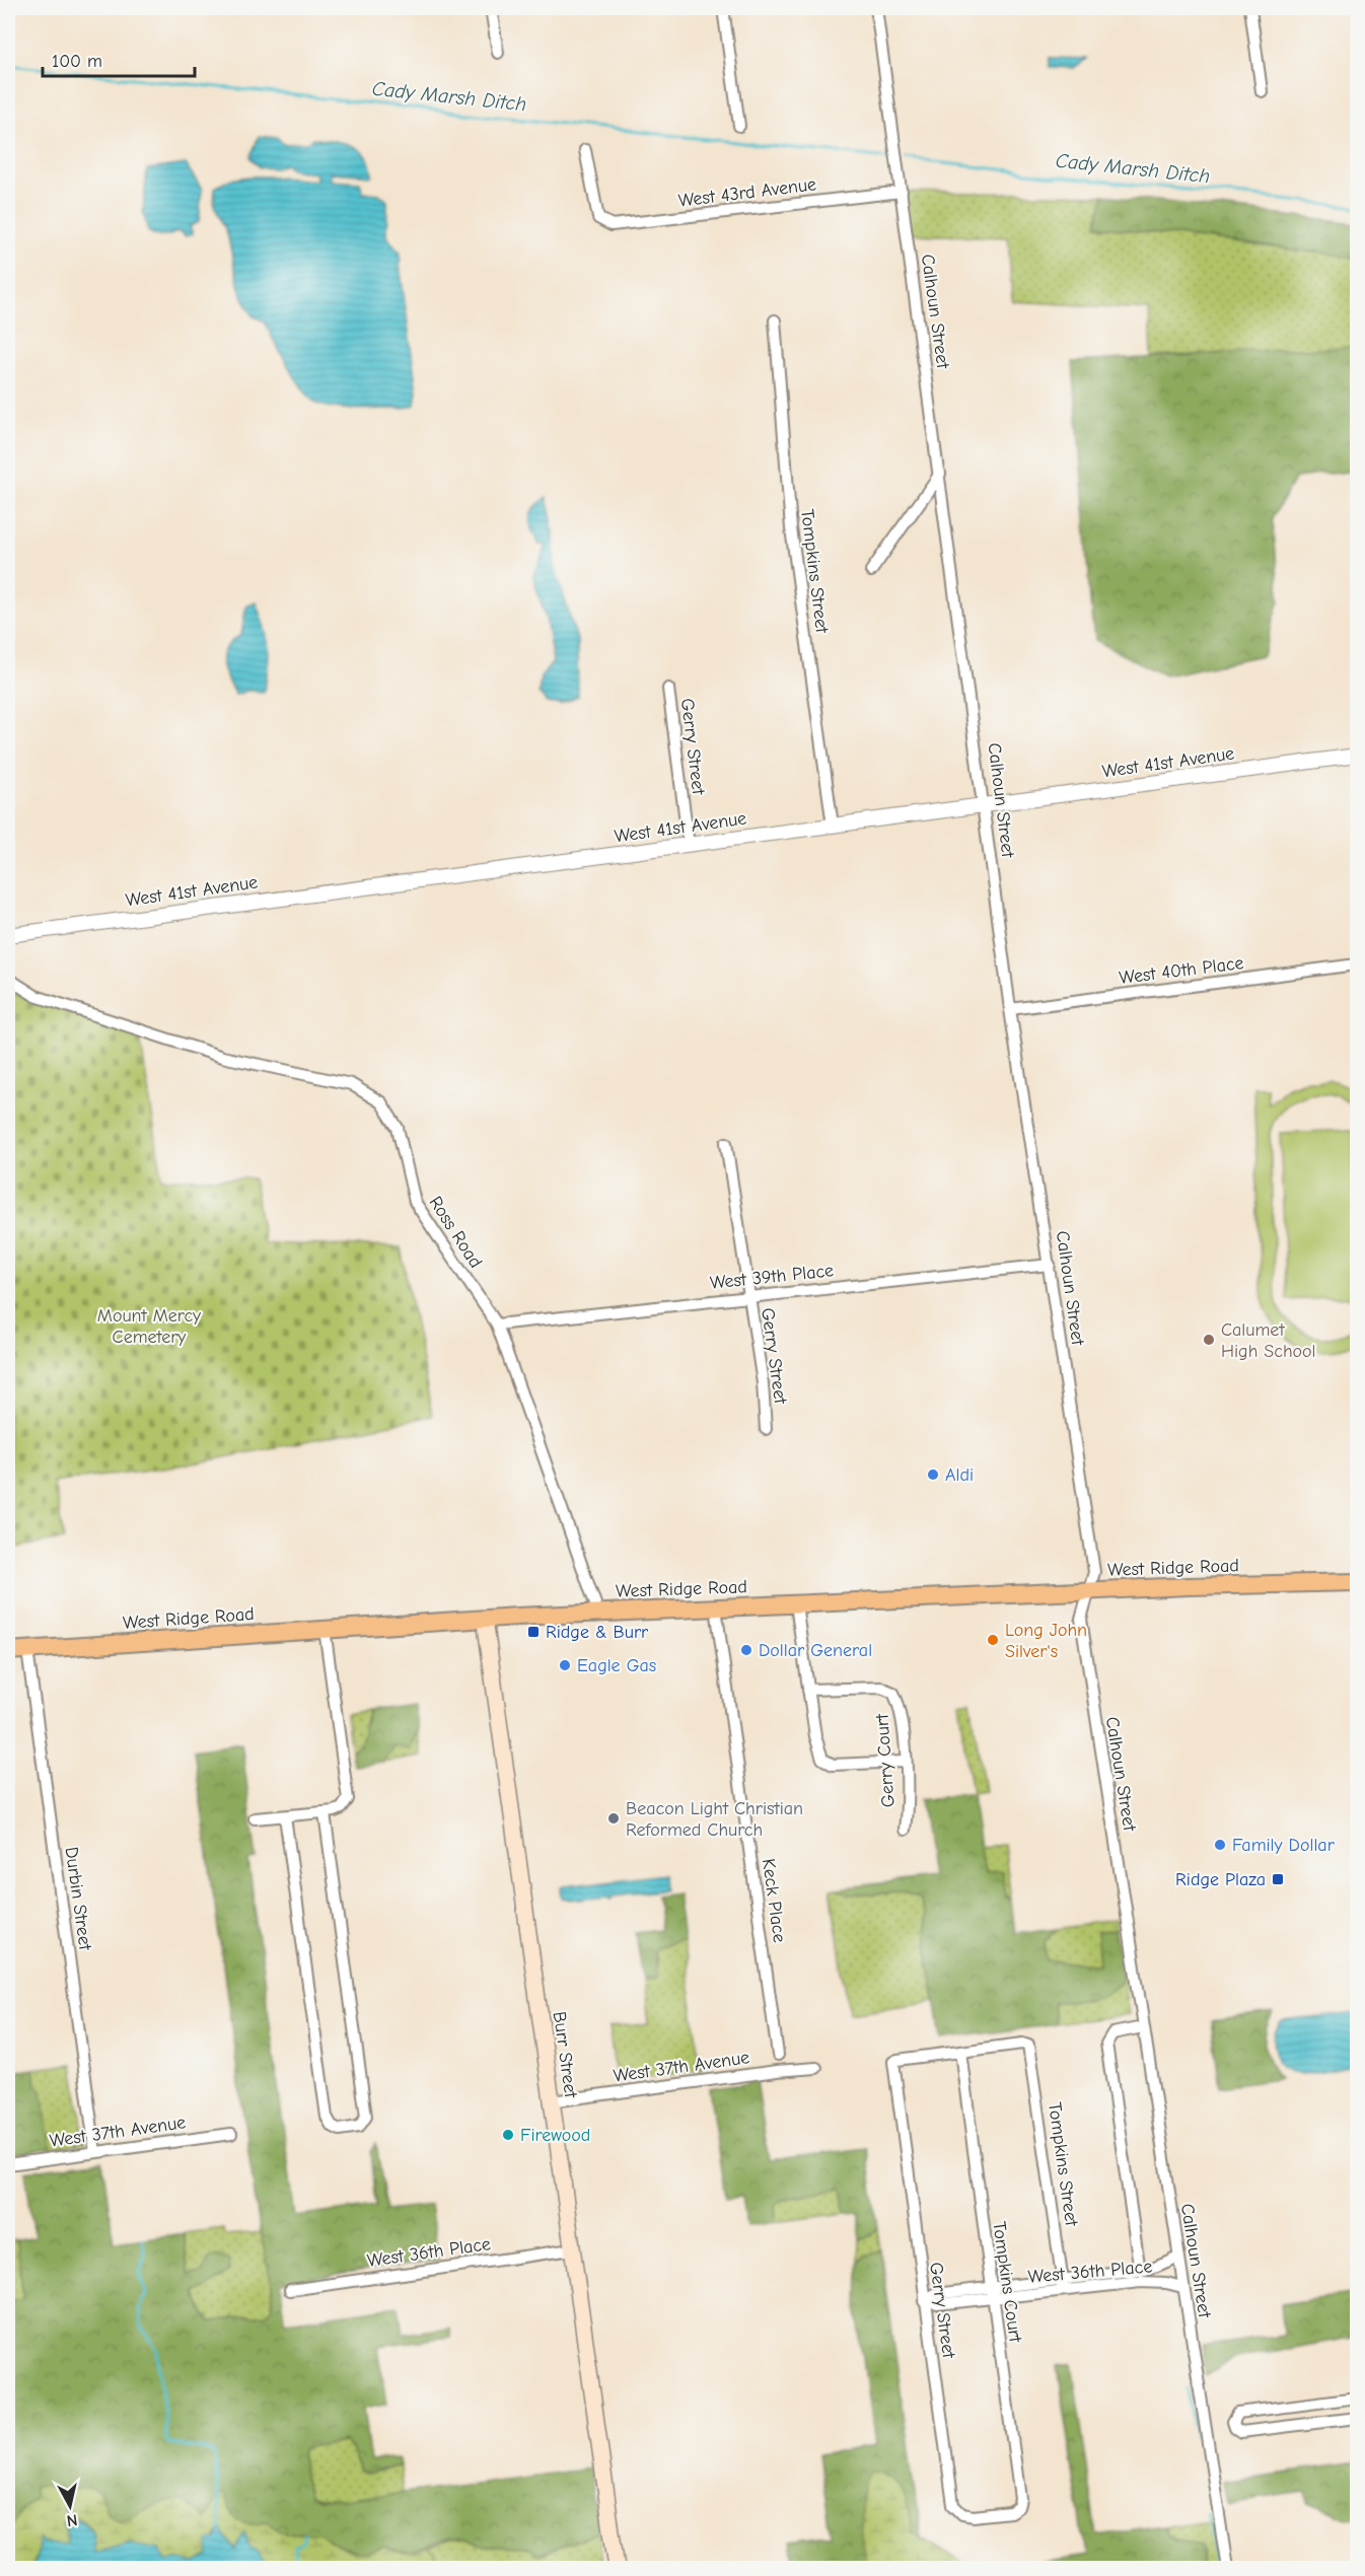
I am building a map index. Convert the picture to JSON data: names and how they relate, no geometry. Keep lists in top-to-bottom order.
{
  "streets": {
    "main road": ["West Ridge Road", "Burr Street"],
    "street": [
      "West 43rd Avenue",
      "Calhoun Street",
      "Tompkins Street",
      "Gerry Street",
      "West 41st Avenue",
      "West 40th Place",
      "Ross Road",
      "West 39th Place",
      "Gerry Court",
      "Durbin Street",
      "Keck Place",
      "West 37th Avenue",
      "West 36th Place",
      "Tompkins Court"
    ]
  },
  "crossings": [
    ["West 43rd Avenue", "Calhoun Street"],
    ["Calhoun Street", "West 41st Avenue"],
    ["Calhoun Street", "West 40th Place"],
    ["Calhoun Street", "West 39th Place"],
    ["Calhoun Street", "West Ridge Road"],
    ["Calhoun Street", "West 36th Place"],
    ["Tompkins Street", "Gerry Street"],
    ["Tompkins Street", "West 41st Avenue"],
    ["Tompkins Street", "West 36th Place"],
    ["Tompkins Street", "Tompkins Court"],
    ["Gerry Street", "West 41st Avenue"],
    ["Gerry Street", "West 39th Place"],
    ["Gerry Street", "West 36th Place"],
    ["Gerry Street", "Tompkins Court"],
    ["Ross Road", "West 39th Place"],
    ["Ross Road", "West Ridge Road"],
    ["West Ridge Road", "Durbin Street"],
    ["West Ridge Road", "Keck Place"],
    ["West Ridge Road", "Burr Street"],
    ["Durbin Street", "West 37th Avenue"],
    ["Burr Street", "West 37th Avenue"],
    ["Burr Street", "West 36th Place"],
    ["West 36th Place", "Tompkins Court"]
  ],
  "water": ["Cady Marsh Ditch"],
  "parks": ["Mount Mercy Cemetery"],
  "places": {
    "other": [
      "Calumet High School",
      "Aldi",
      "Long John Silver's",
      "Dollar General",
      "Eagle Gas",
      "Beacon Light Christian Reformed Church",
      "Family Dollar",
      "Firewood"
    ],
    "transit": ["Ridge & Burr", "Ridge Plaza"]
  },
  "scale_bar": "100 m",
  "north": "bottom"
}
